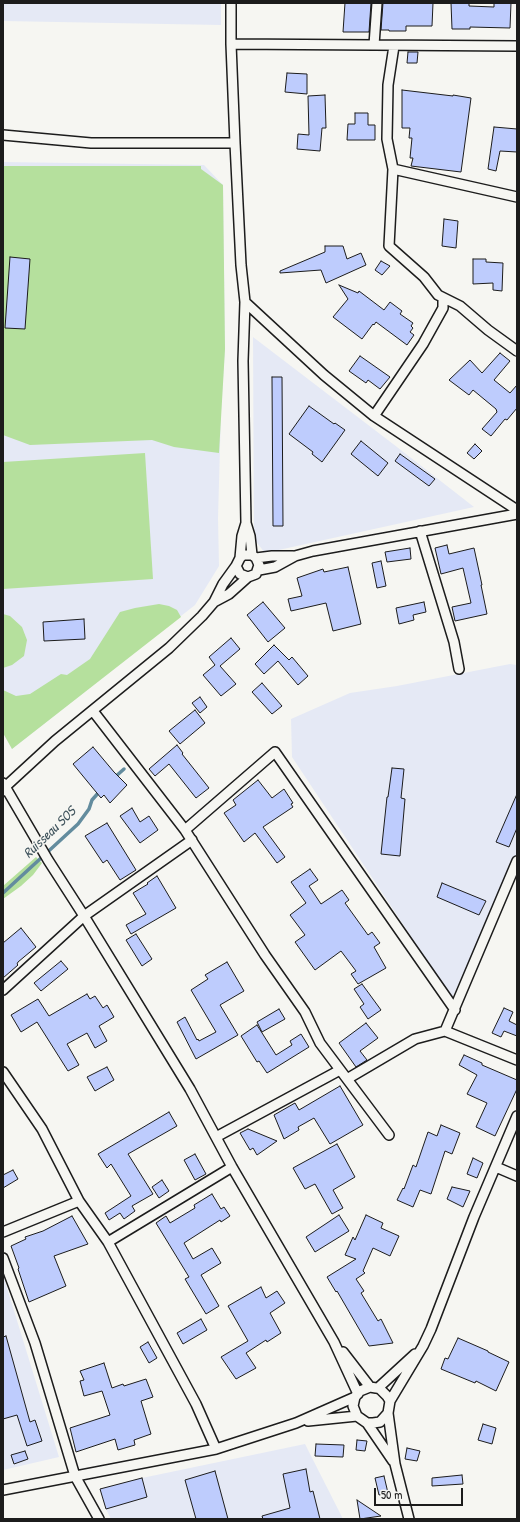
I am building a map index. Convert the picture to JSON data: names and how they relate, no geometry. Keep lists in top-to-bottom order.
{
  "water": ["Ruisseau SOS"],
  "scale_bar": "50 m"
}
